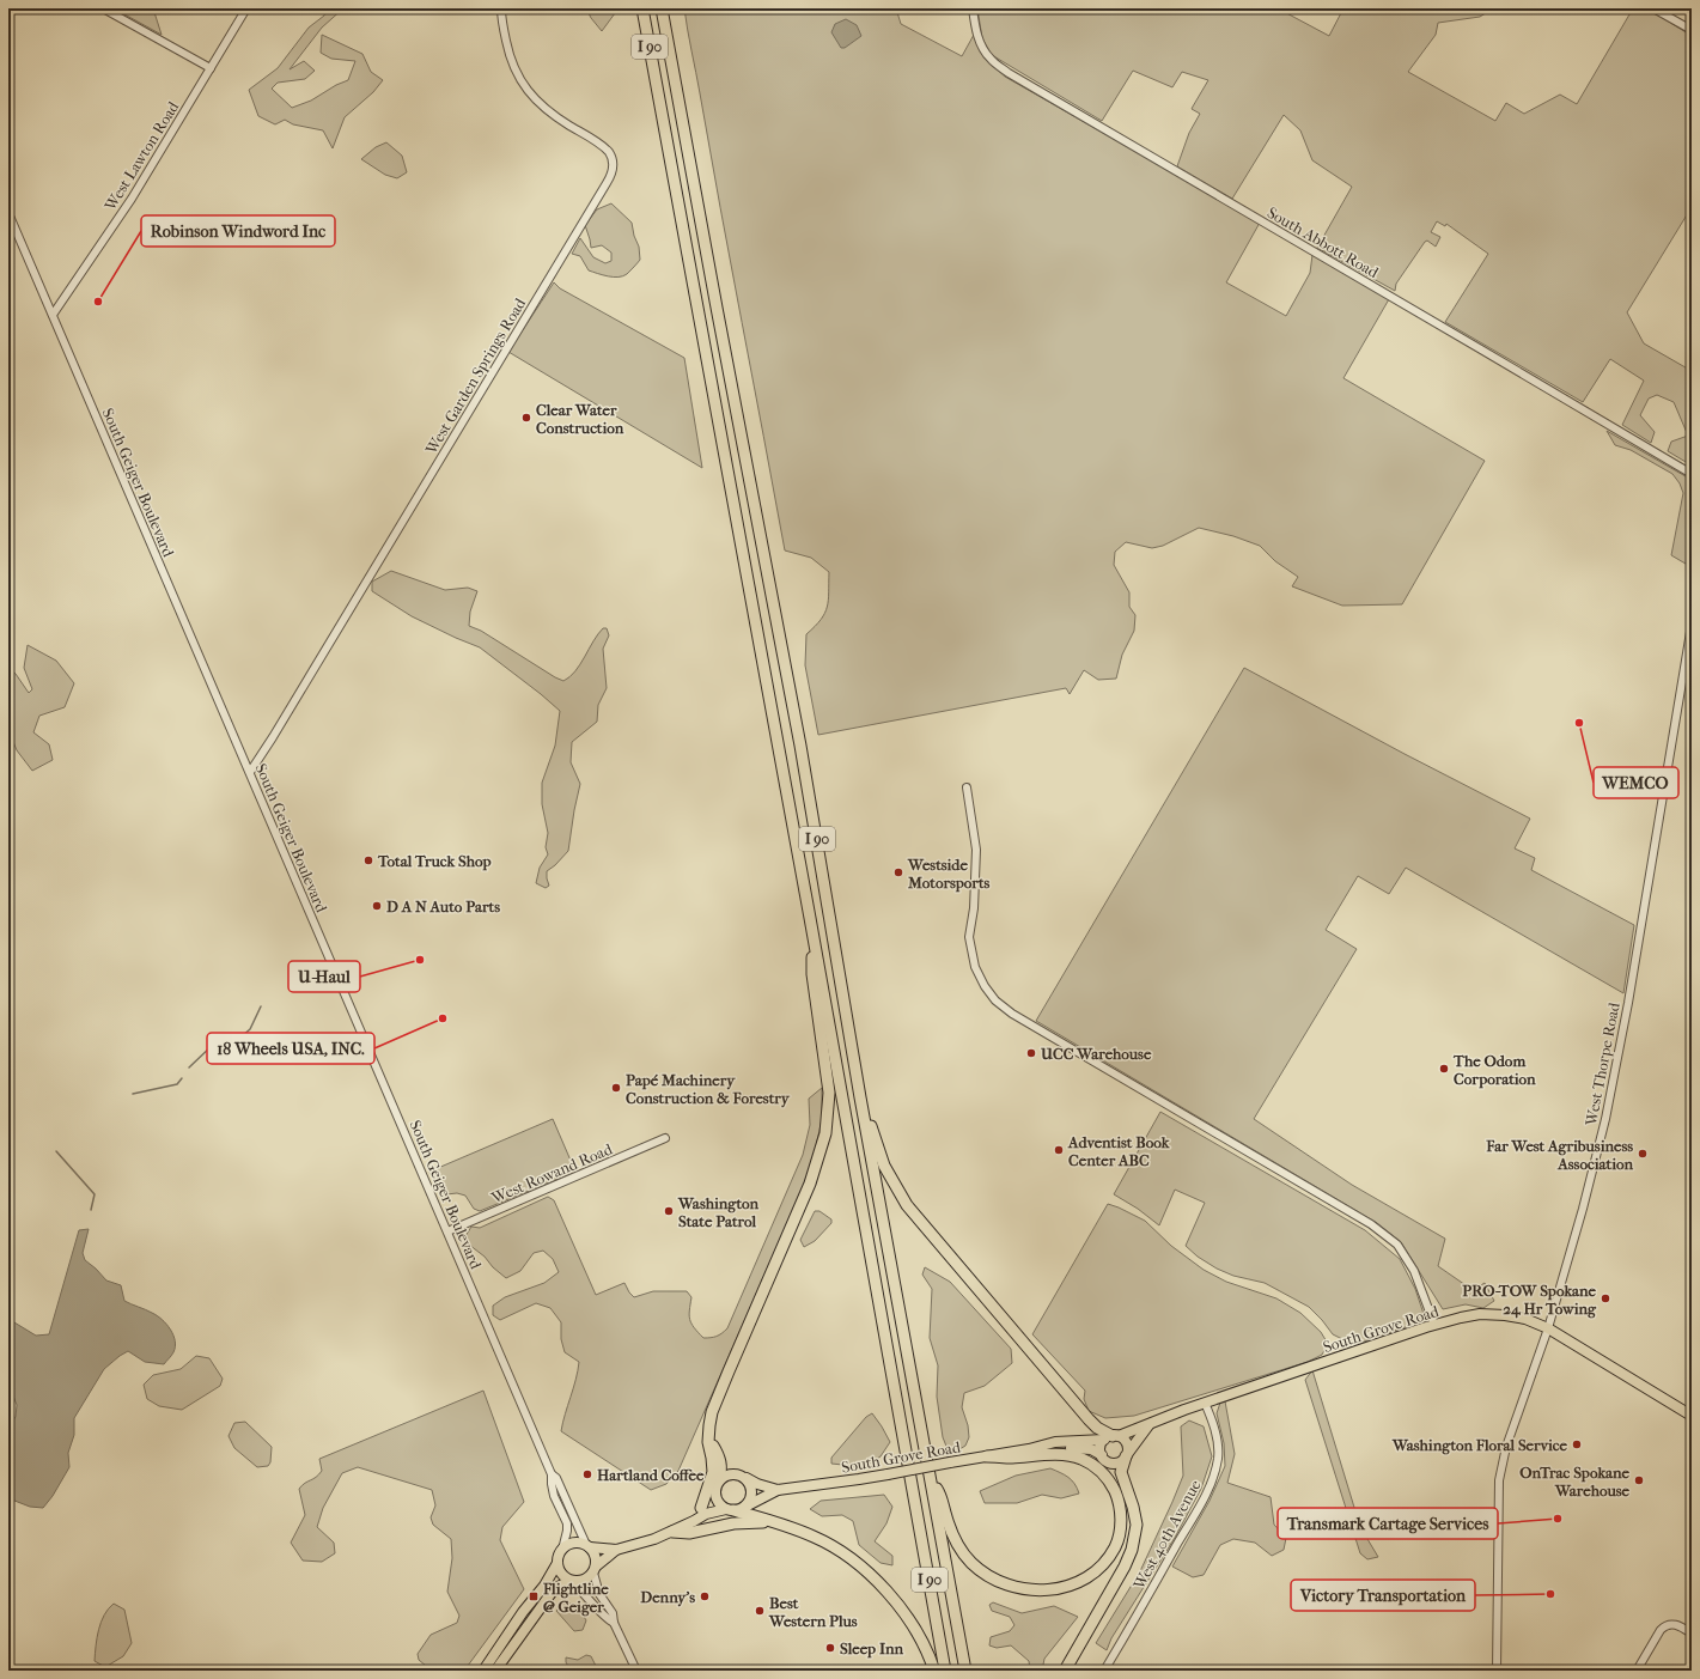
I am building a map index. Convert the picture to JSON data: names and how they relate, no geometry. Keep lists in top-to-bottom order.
{
  "streets": {
    "highway": ["I 90"],
    "main road": ["South Grove Road"],
    "street": [
      "West Lawton Road",
      "South Abbott Road",
      "West Garden Springs Road",
      "South Geiger Boulevard",
      "West Thorpe Road",
      "West Rowand Road",
      "West 40th Avenue"
    ]
  },
  "crossings": [
    ["West Lawton Road", "South Geiger Boulevard"],
    ["West Garden Springs Road", "South Geiger Boulevard"],
    ["South Geiger Boulevard", "West Rowand Road"],
    ["West Thorpe Road", "South Grove Road"],
    ["South Grove Road", "West 40th Avenue"]
  ],
  "places": {
    "other": [
      "Robinson Windword Inc",
      "Clear Water Construction",
      "WEMCO",
      "Total Truck Shop",
      "Westside Motorsports",
      "D A N Auto Parts",
      "U-Haul",
      "18 Wheels USA, INC.",
      "UCC Warehouse",
      "The Odom Corporation",
      "Papé Machinery Construction & Forestry",
      "Adventist Book Center ABC",
      "Far West Agribusiness Association",
      "Washington State Patrol",
      "PRO-TOW Spokane 24 Hr Towing",
      "Washington Floral Service",
      "Hartland Coffee",
      "OnTrac Spokane Warehouse",
      "Transmark Cartage Services",
      "Victory Transportation",
      "Denny's",
      "Best Western Plus",
      "Sleep Inn"
    ],
    "transit": ["Flightline @ Geiger"]
  }
}
